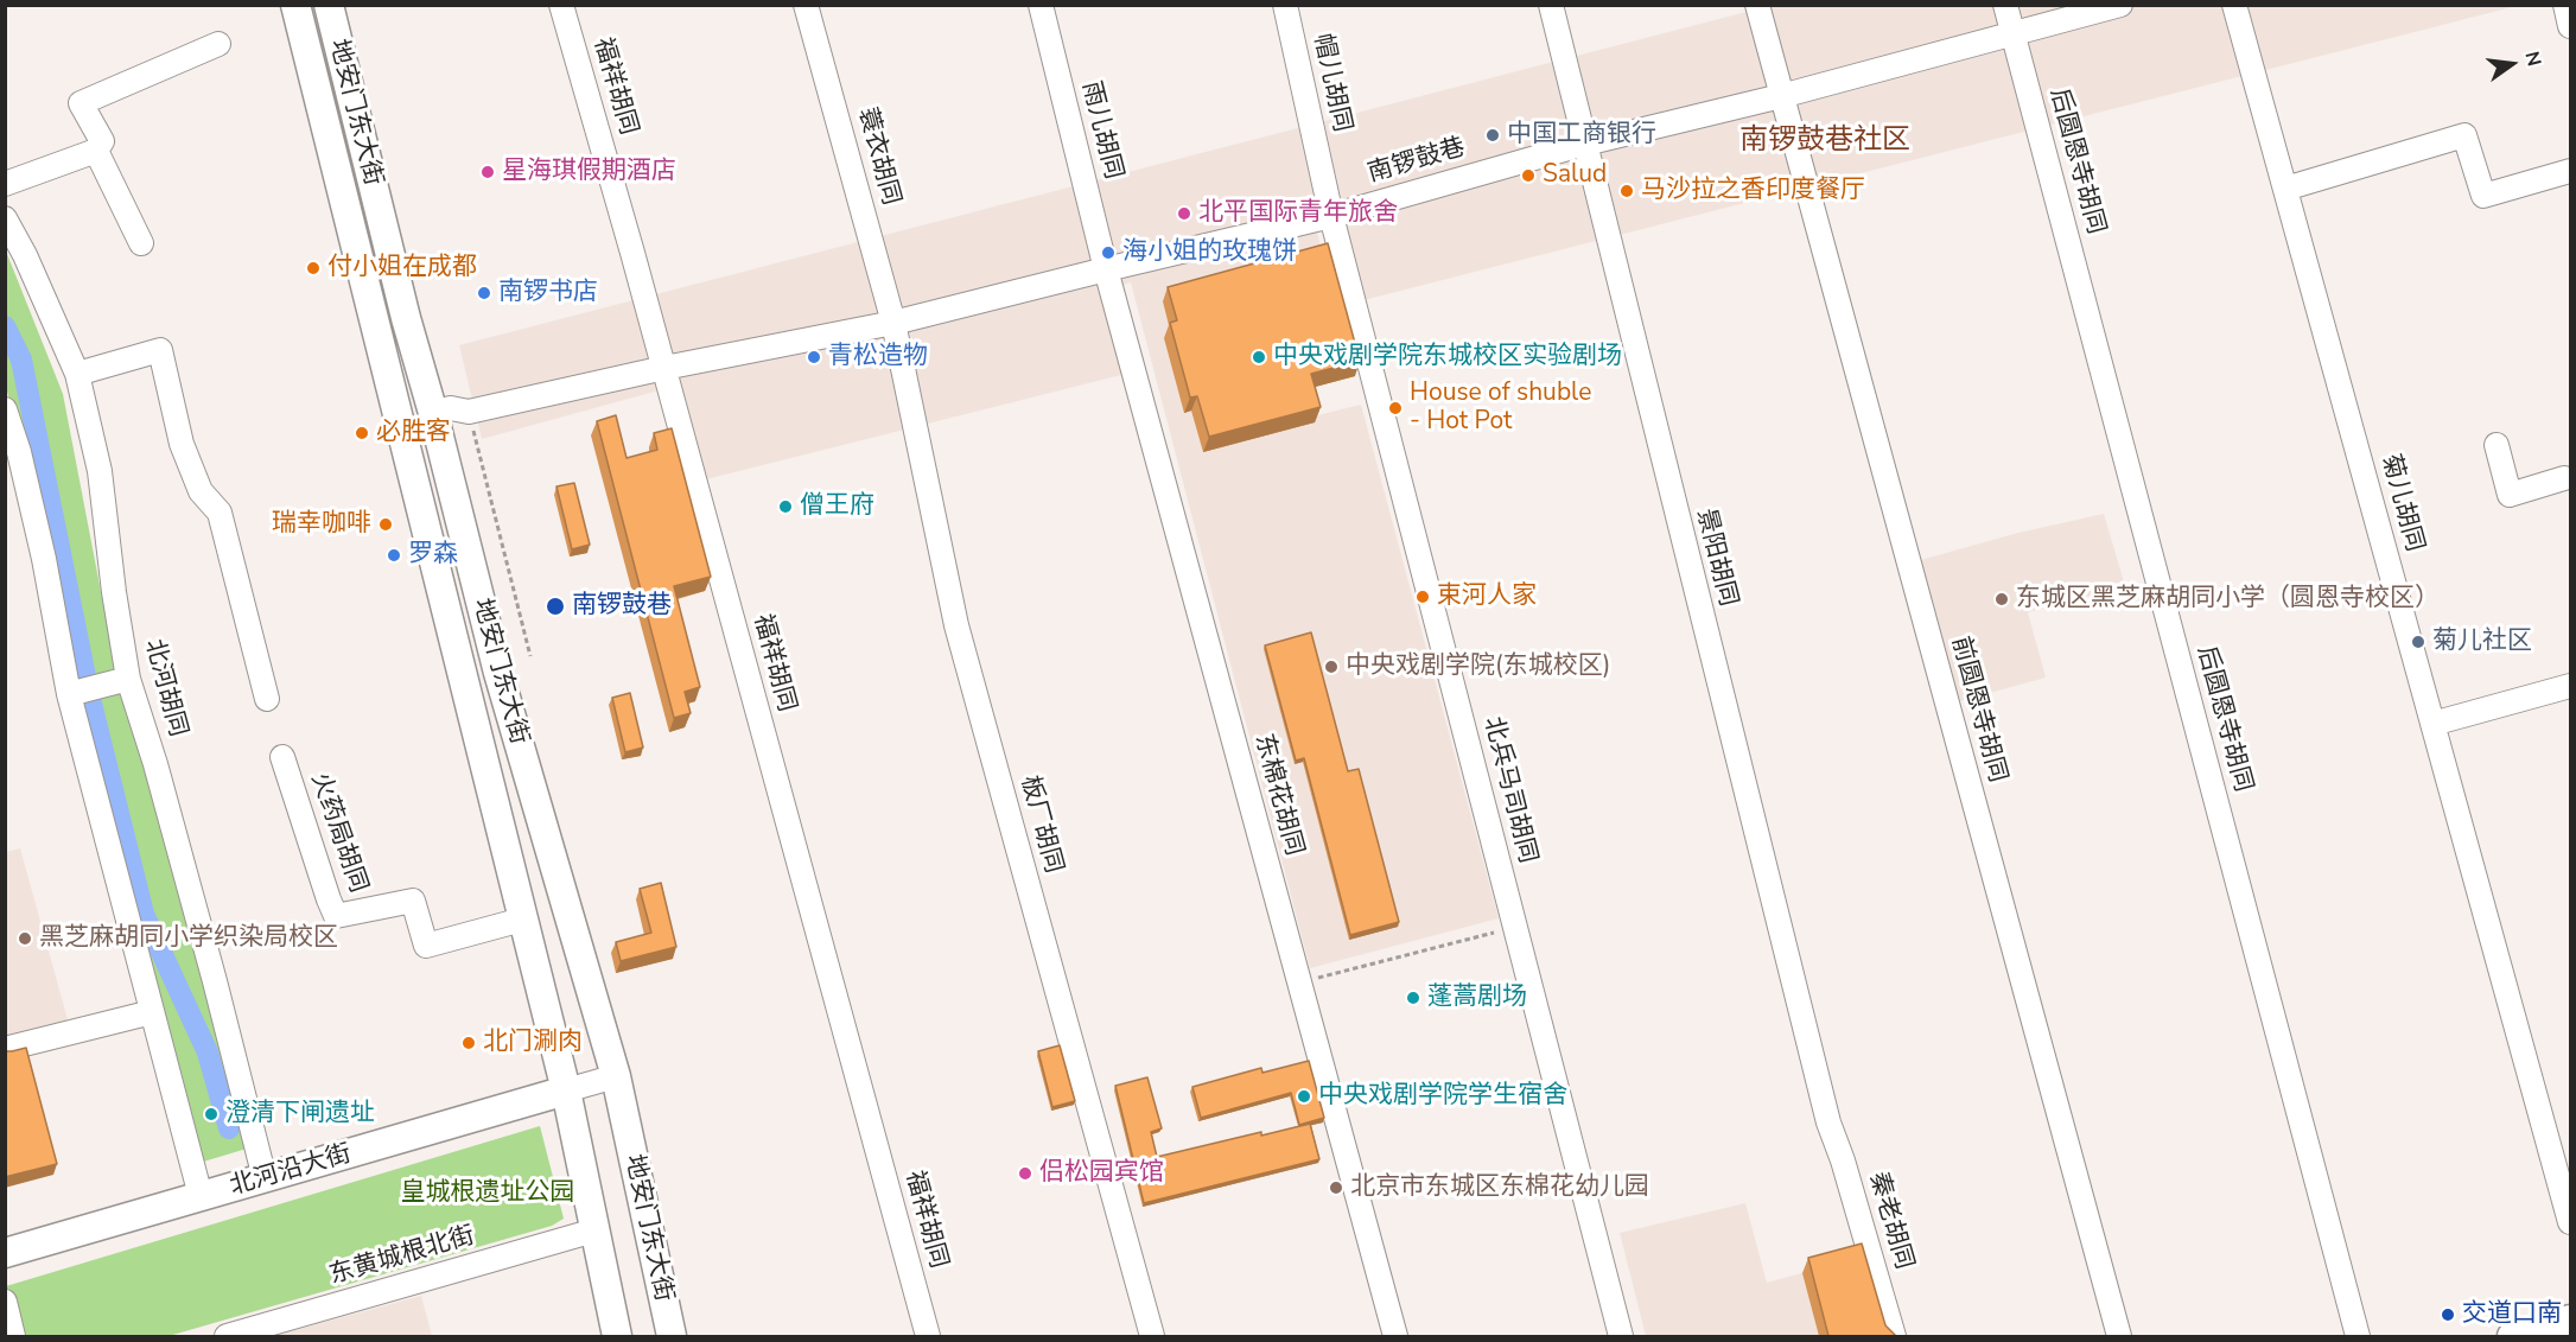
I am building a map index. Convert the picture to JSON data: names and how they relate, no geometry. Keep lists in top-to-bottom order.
{
  "streets": {
    "main road": ["地安门东大街", "北河沿大街"],
    "street": [
      "帽儿胡同",
      "福祥胡同",
      "雨儿胡同",
      "蓑衣胡同",
      "南锣鼓巷",
      "后圆恩寺胡同",
      "菊儿胡同",
      "景阳胡同",
      "北河胡同",
      "前圆恩寺胡同",
      "北兵马司胡同",
      "东棉花胡同",
      "板厂胡同",
      "火药局胡同",
      "秦老胡同",
      "东黄城根北街"
    ]
  },
  "crossings": [
    ["帽儿胡同", "南锣鼓巷"],
    ["帽儿胡同", "北兵马司胡同"],
    ["福祥胡同", "南锣鼓巷"],
    ["地安门东大街", "南锣鼓巷"],
    ["地安门东大街", "火药局胡同"],
    ["地安门东大街", "北河沿大街"],
    ["地安门东大街", "东黄城根北街"],
    ["雨儿胡同", "南锣鼓巷"],
    ["雨儿胡同", "东棉花胡同"],
    ["蓑衣胡同", "南锣鼓巷"],
    ["蓑衣胡同", "板厂胡同"],
    ["南锣鼓巷", "后圆恩寺胡同"],
    ["南锣鼓巷", "景阳胡同"],
    ["南锣鼓巷", "前圆恩寺胡同"],
    ["南锣鼓巷", "北兵马司胡同"],
    ["南锣鼓巷", "东棉花胡同"],
    ["南锣鼓巷", "板厂胡同"],
    ["景阳胡同", "秦老胡同"],
    ["北河胡同", "北河沿大街"]
  ],
  "districts": ["南锣鼓巷社区"],
  "parks": ["皇城根遗址公园"],
  "places": [
    "中国工商银行",
    "星海琪假期酒店",
    "Salud",
    "马沙拉之香印度餐厅",
    "北平国际青年旅舍",
    "海小姐的玫瑰饼",
    "付小姐在成都",
    "南锣书店",
    "青松造物",
    "中央戏剧学院东城校区实验剧场",
    "House of shuble - Hot Pot",
    "必胜客",
    "僧王府",
    "瑞幸咖啡",
    "罗森",
    "束河人家",
    "东城区黑芝麻胡同小学（圆恩寺校区）",
    "南锣鼓巷",
    "菊儿社区",
    "中央戏剧学院(东城校区)",
    "黑芝麻胡同小学织染局校区",
    "蓬蒿剧场",
    "北门涮肉",
    "中央戏剧学院学生宿舍",
    "澄清下闸遗址",
    "侣松园宾馆",
    "北京市东城区东棉花幼儿园",
    "交道口南"
  ],
  "north": "right"
}
